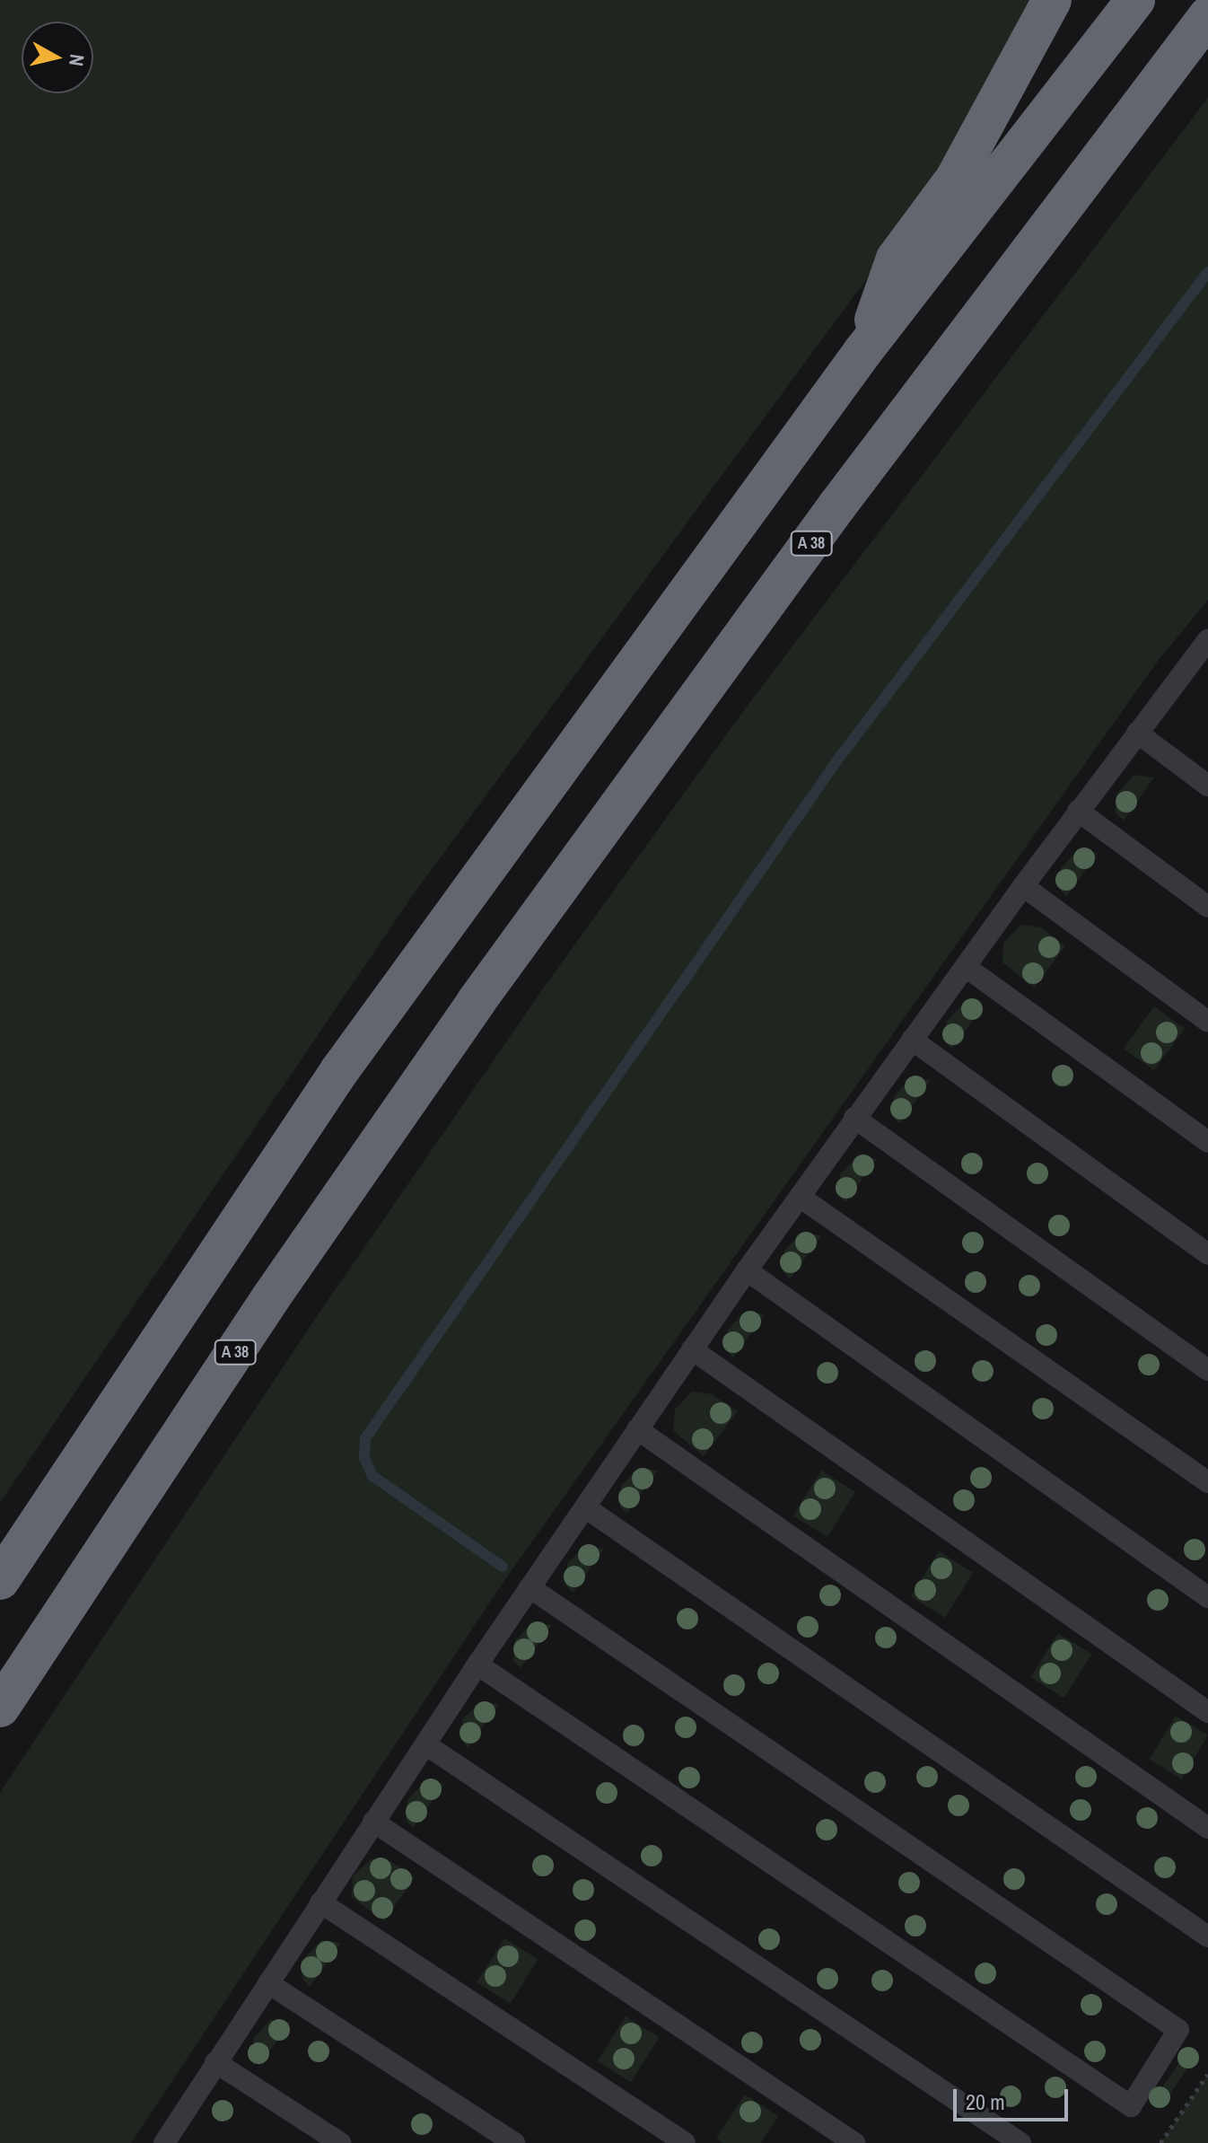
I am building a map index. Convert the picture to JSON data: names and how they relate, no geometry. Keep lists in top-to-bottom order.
{
  "streets": {
    "highway": ["A 38"]
  },
  "scale_bar": "20 m",
  "north": "right"
}
